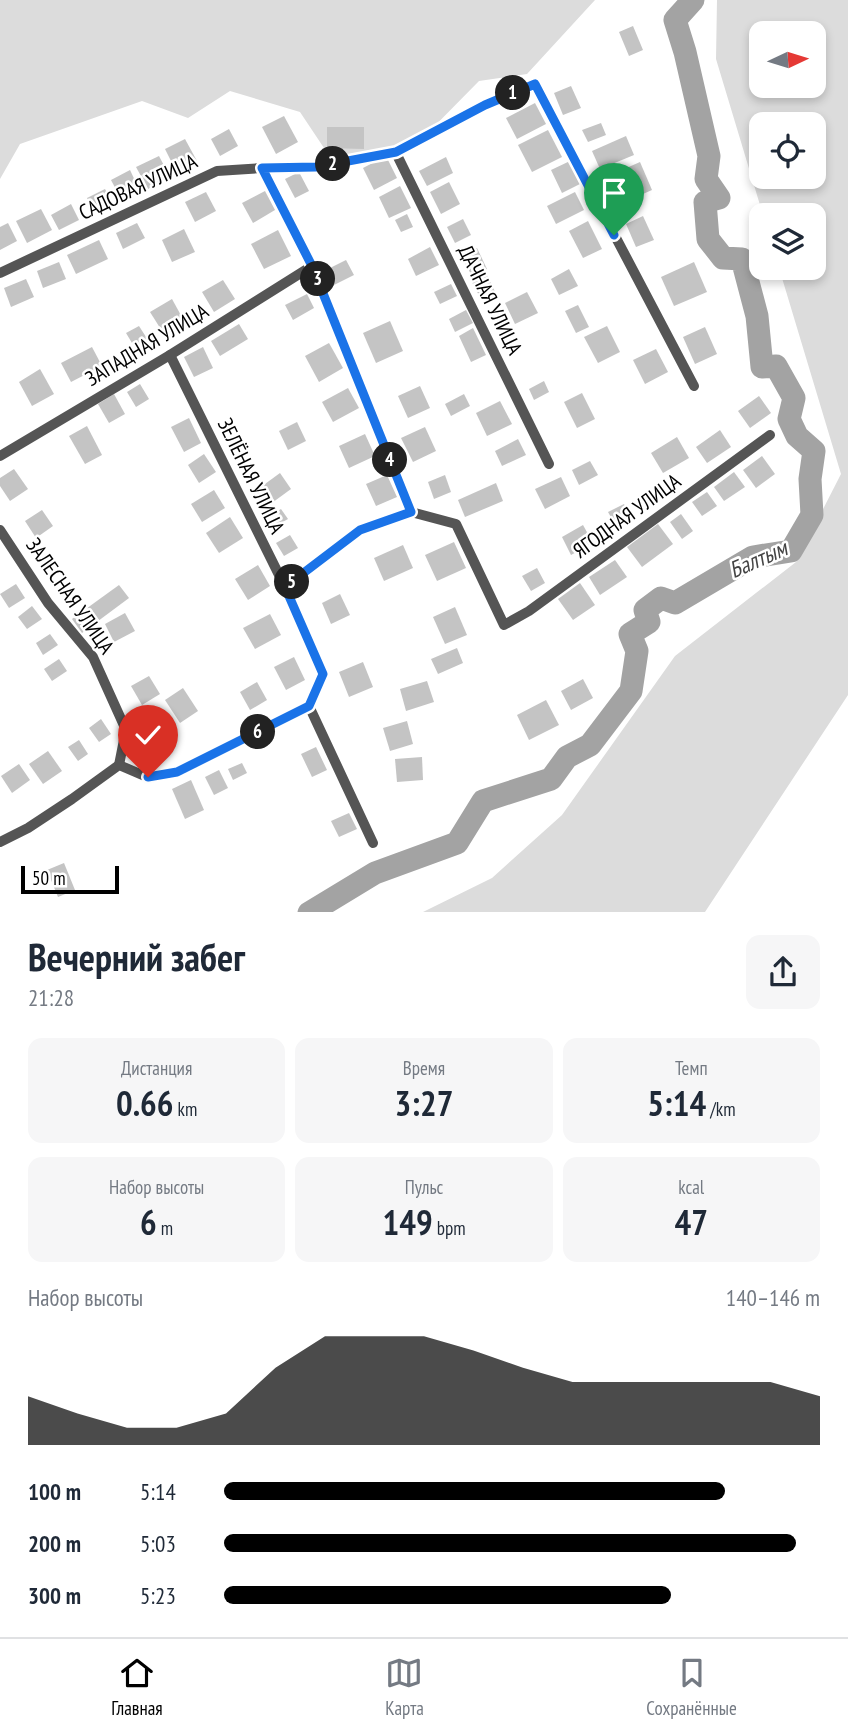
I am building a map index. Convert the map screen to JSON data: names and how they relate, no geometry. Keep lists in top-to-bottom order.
{
  "streets": {
    "street": [
      "САДОВАЯ УЛИЦА",
      "ДАЧНАЯ УЛИЦА",
      "ЗАПАДНАЯ УЛИЦА",
      "ЗЕЛЁНАЯ УЛИЦА",
      "ЯГОДНАЯ УЛИЦА",
      "ЗАЛЕСНАЯ УЛИЦА"
    ]
  },
  "crossings": [
    ["САДОВАЯ УЛИЦА", "ДАЧНАЯ УЛИЦА"],
    ["ЗАПАДНАЯ УЛИЦА", "ЗЕЛЁНАЯ УЛИЦА"]
  ],
  "water": ["Балтым"],
  "scale_bar": "50 m",
  "north": "right",
  "page": {
    "pins": [
      "1",
      "2",
      "3",
      "4",
      "5",
      "6"
    ],
    "scale": "50 m",
    "heading": ["Вечерний забег", "21:28"],
    "stats": [
      ["Дистанция", "0.66 km"],
      ["Время", "3:27"],
      ["Темп", "5:14 /km"],
      ["Набор высоты", "6 m"],
      ["Пульс", "149 bpm"],
      ["kcal", "47"]
    ],
    "chart": ["Набор высоты", "140–146 m"],
    "list": [
      {
        "name": "100 m",
        "note": "5:14"
      },
      {
        "name": "200 m",
        "note": "5:03"
      },
      {
        "name": "300 m",
        "note": "5:23"
      }
    ],
    "tabs": ["Главная", "Карта", "Сохранённые"]
  }
}
